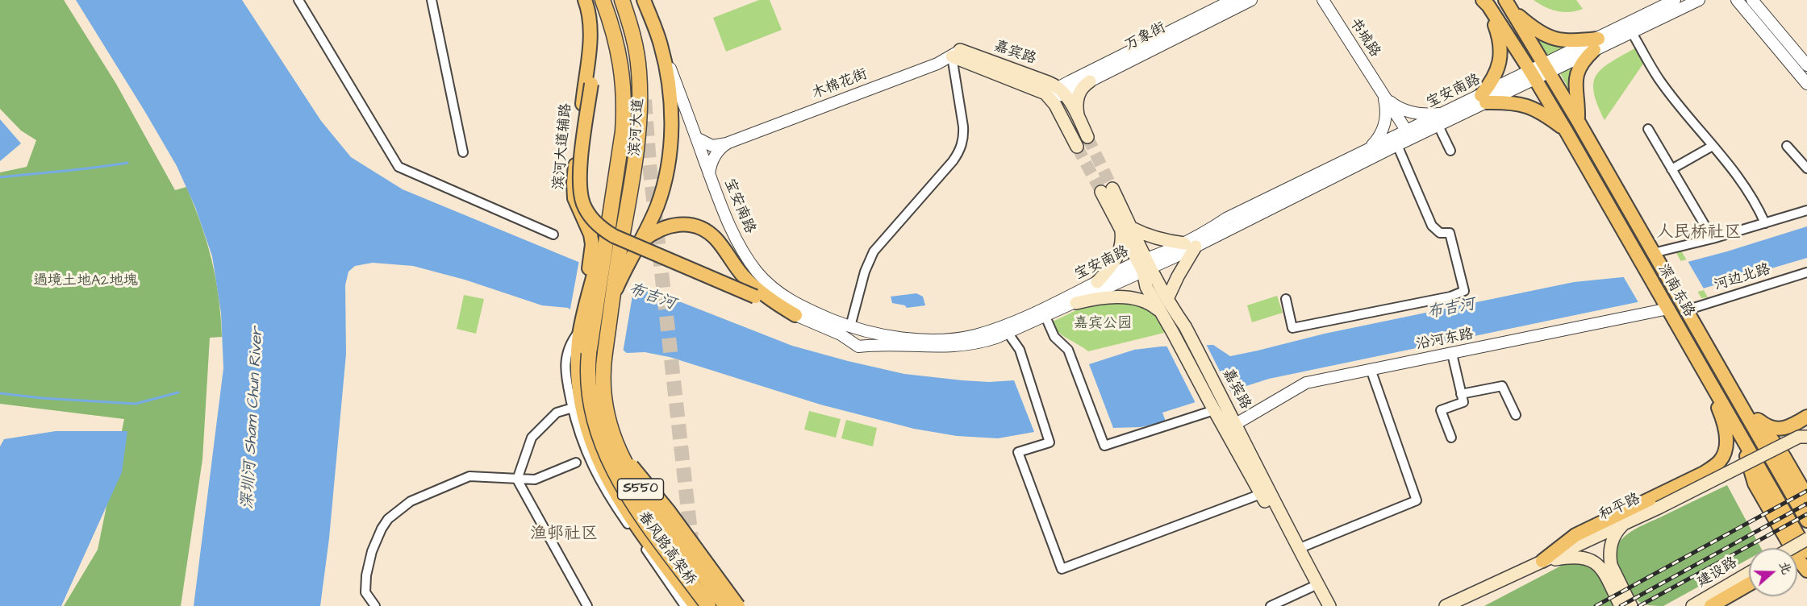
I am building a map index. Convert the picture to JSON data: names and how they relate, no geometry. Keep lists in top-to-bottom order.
{
  "streets": {
    "highway": ["滨河大道", "S550", "春风路高架桥"],
    "main road": [
      "嘉宾路",
      "滨河大道辅路",
      "深南东路",
      "和平路",
      "建设路"
    ],
    "street": [
      "万象街",
      "书城路",
      "木棉花街",
      "宝安南路",
      "河边北路",
      "沿河东路"
    ]
  },
  "crossings": [
    ["万象街", "嘉宾路"],
    ["书城路", "宝安南路"],
    ["嘉宾路", "木棉花街"],
    ["嘉宾路", "宝安南路"],
    ["嘉宾路", "沿河东路"],
    ["木棉花街", "宝安南路"],
    ["宝安南路", "深南东路"],
    ["滨河大道", "滨河大道辅路"],
    ["滨河大道", "春风路高架桥"],
    ["滨河大道辅路", "春风路高架桥"],
    ["河边北路", "深南东路"],
    ["深南东路", "沿河东路"]
  ],
  "districts": ["人民桥社区", "渔邨社区"],
  "water": ["布吉河", "深圳河 Sham Chun River"],
  "parks": ["過境土地A2地塊", "嘉宾公园"],
  "north": "right"
}
